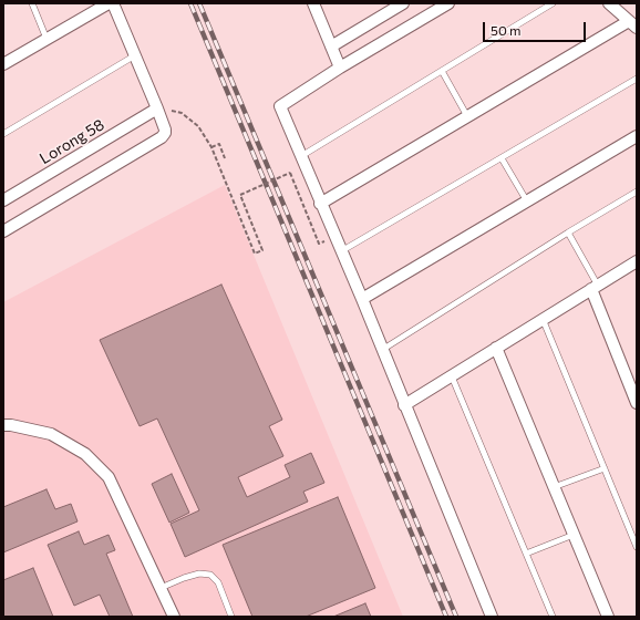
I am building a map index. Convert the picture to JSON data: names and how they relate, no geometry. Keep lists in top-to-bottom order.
{
  "streets": {
    "street": ["Lorong 58"]
  },
  "scale_bar": "50 m"
}
